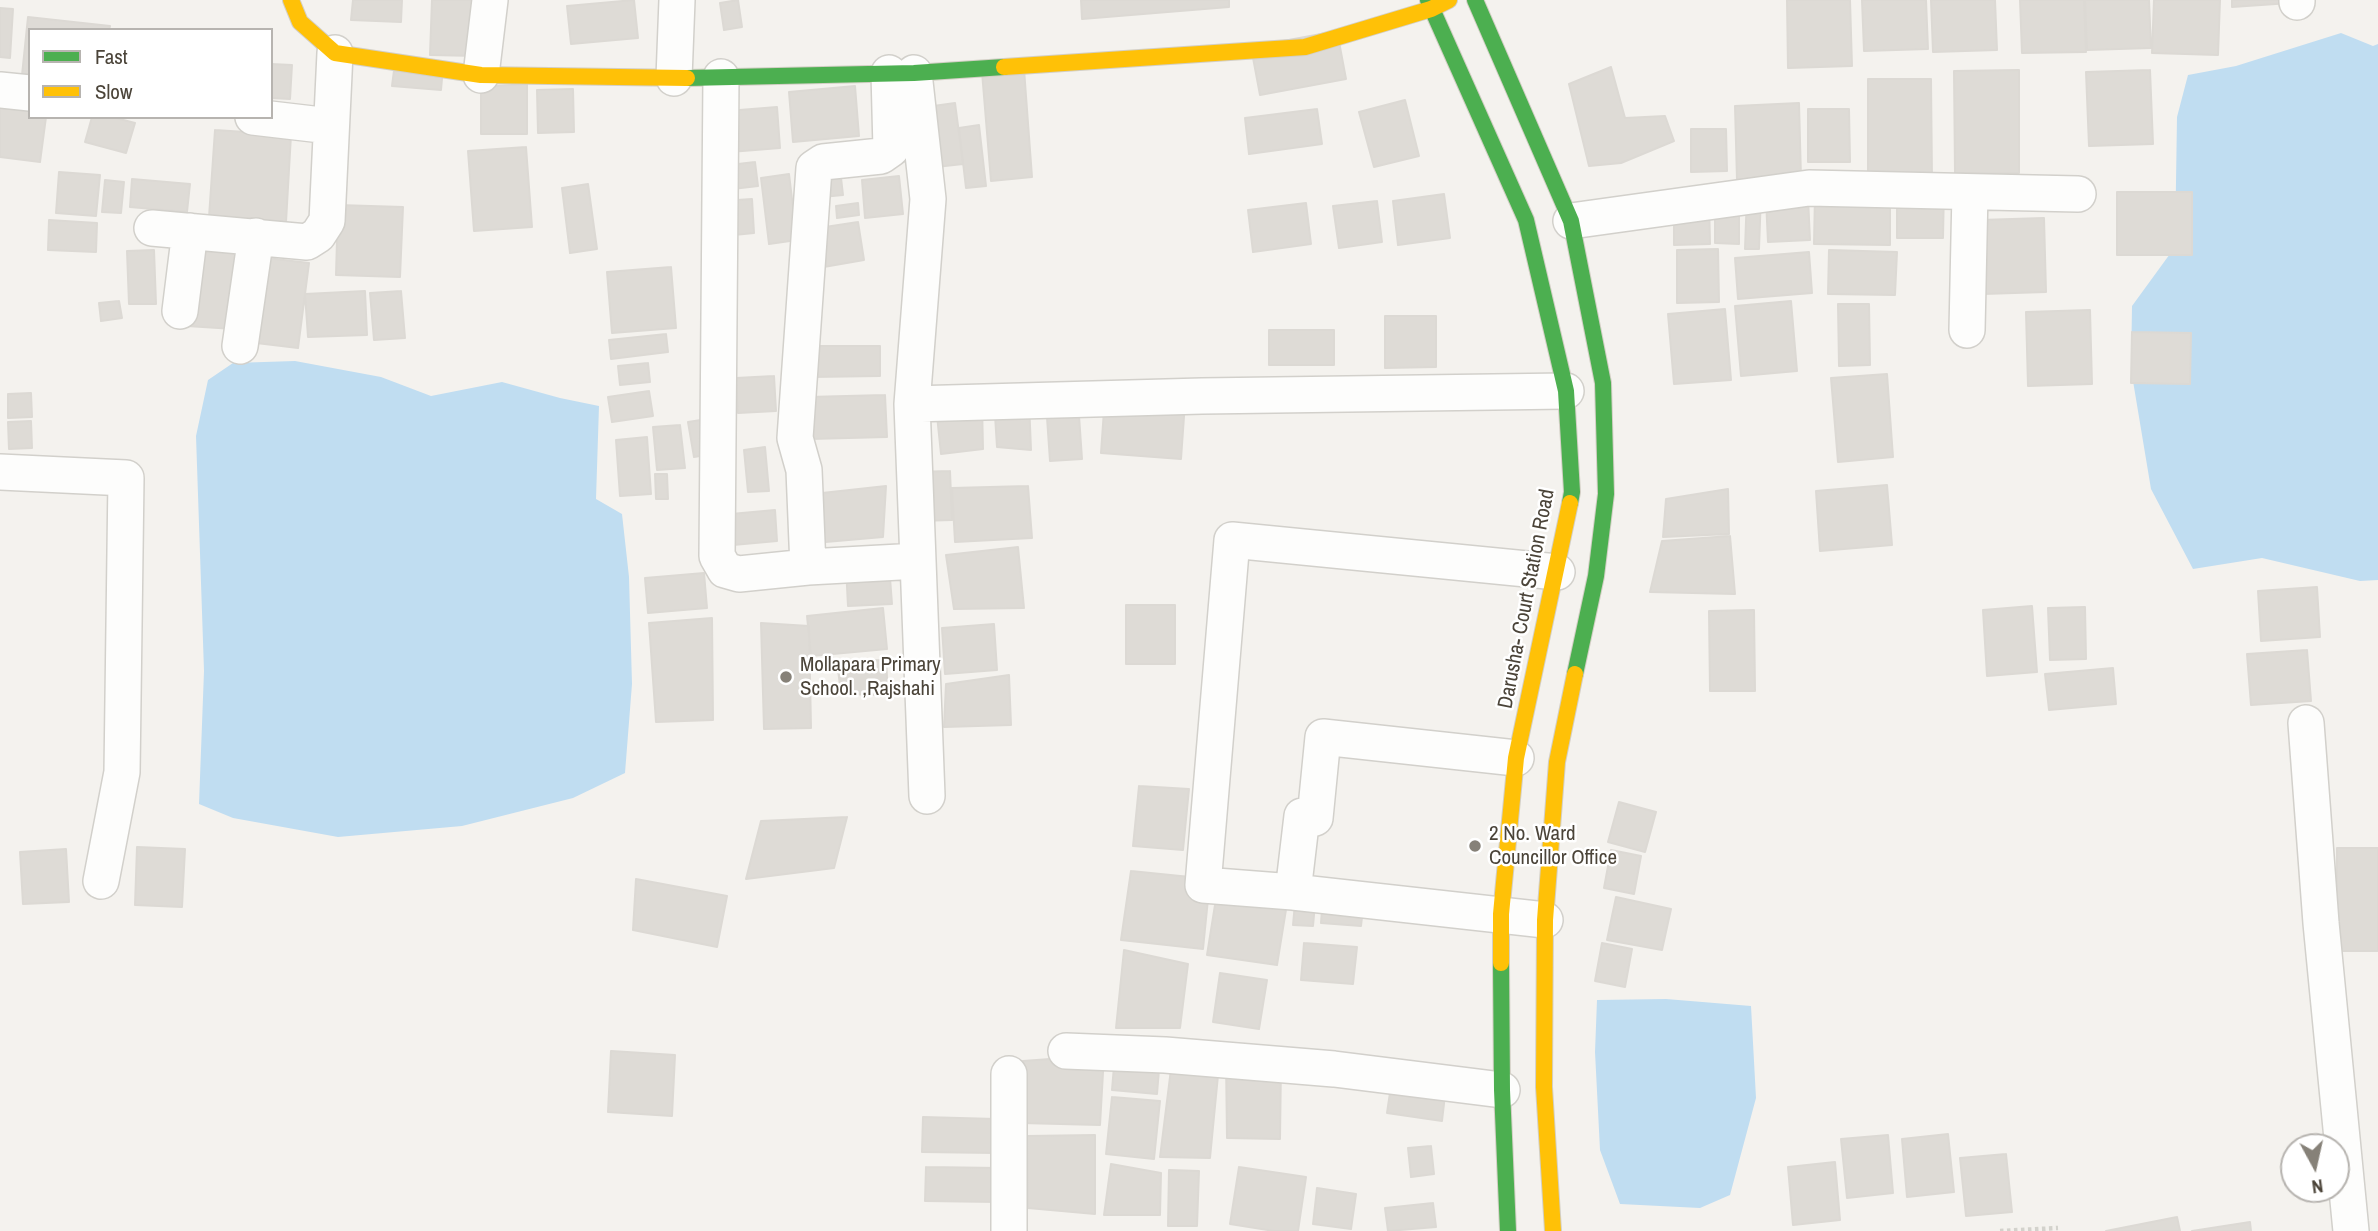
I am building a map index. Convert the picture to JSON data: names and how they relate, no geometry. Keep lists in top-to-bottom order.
{
  "streets": {
    "street": ["Darusha- Court Station Road"]
  },
  "places": ["Mollapara Primary School. ,Rajshahi", "2 No. Ward Councillor Office"],
  "legend": ["Fast", "Slow"],
  "north": "bottom"
}
